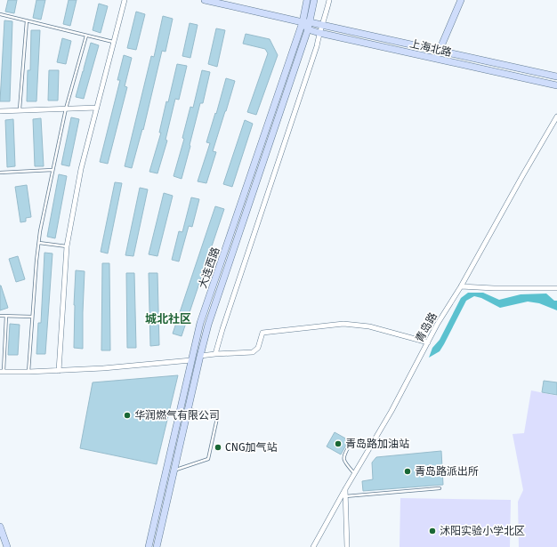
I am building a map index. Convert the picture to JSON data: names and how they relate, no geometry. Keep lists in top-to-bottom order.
{
  "streets": {
    "main road": ["上海北路", "大连西路"],
    "street": ["青岛路"]
  },
  "crossings": [
    ["上海北路", "大连西路"]
  ],
  "districts": ["城北社区"],
  "places": [
    "华润燃气有限公司",
    "青岛路加油站",
    "CNG加气站",
    "青岛路派出所",
    "沭阳实验小学北区"
  ]
}
